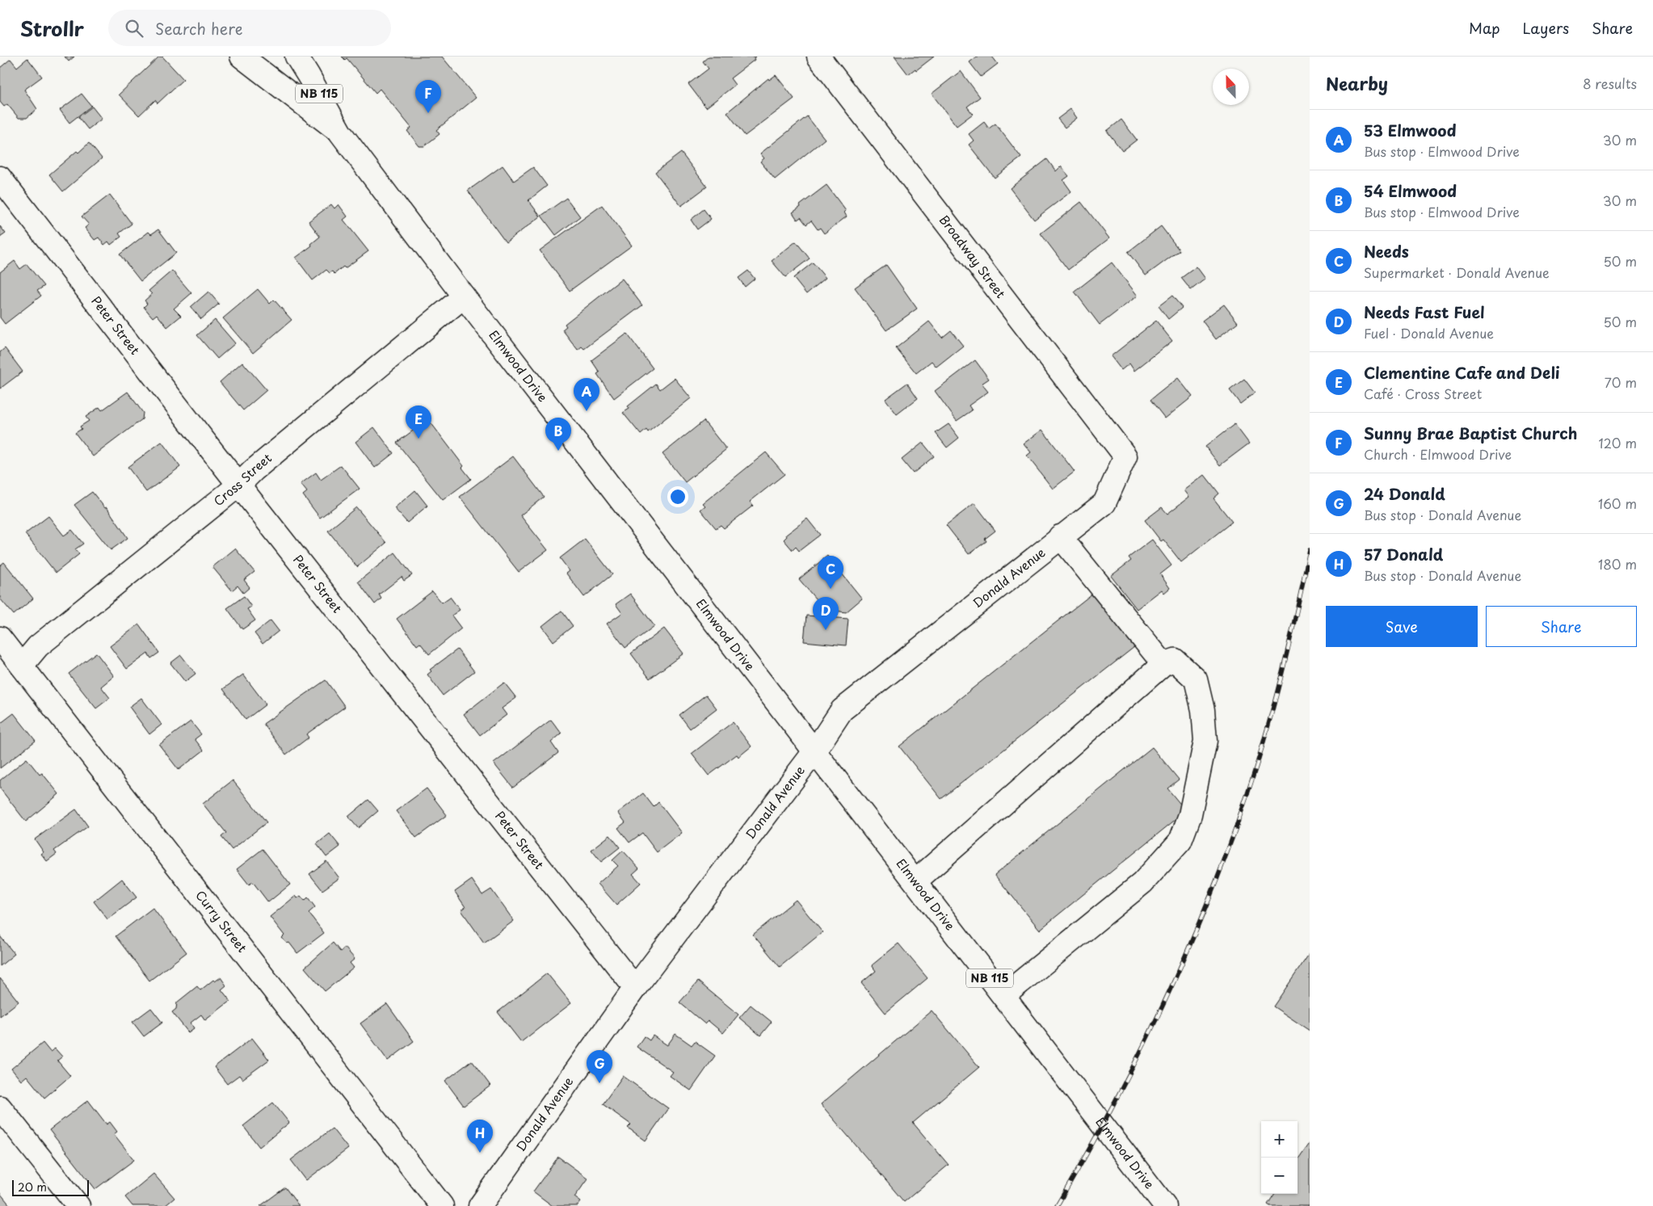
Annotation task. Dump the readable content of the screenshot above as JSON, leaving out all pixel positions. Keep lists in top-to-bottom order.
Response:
{
  "streets": {
    "street": [
      "NB 115",
      "Broadway Street",
      "Peter Street",
      "Elmwood Drive",
      "Cross Street",
      "Donald Avenue",
      "Curry Street"
    ]
  },
  "crossings": [
    ["Broadway Street", "Donald Avenue"],
    ["Peter Street", "Cross Street"],
    ["Peter Street", "Donald Avenue"],
    ["Elmwood Drive", "Cross Street"],
    ["Elmwood Drive", "Donald Avenue"],
    ["Cross Street", "Curry Street"]
  ],
  "scale_bar": "20 m",
  "north": "top",
  "page": {
    "header": "Strollr",
    "search": "Search here",
    "nav": ["Map", "Layers", "Share"],
    "heading": ["Nearby", "8 results"],
    "pins": [
      "F",
      "A",
      "E",
      "B",
      "C",
      "D",
      "G",
      "H"
    ],
    "list": [
      {
        "mark": "A",
        "name": "53 Elmwood",
        "note": "Bus stop · Elmwood Drive",
        "value": "30 m"
      },
      {
        "mark": "B",
        "name": "54 Elmwood",
        "note": "Bus stop · Elmwood Drive",
        "value": "30 m"
      },
      {
        "mark": "C",
        "name": "Needs",
        "note": "Supermarket · Donald Avenue",
        "value": "50 m"
      },
      {
        "mark": "D",
        "name": "Needs Fast Fuel",
        "note": "Fuel · Donald Avenue",
        "value": "50 m"
      },
      {
        "mark": "E",
        "name": "Clementine Cafe and Deli",
        "note": "Café · Cross Street",
        "value": "70 m"
      },
      {
        "mark": "F",
        "name": "Sunny Brae Baptist Church",
        "note": "Church · Elmwood Drive",
        "value": "120 m"
      },
      {
        "mark": "G",
        "name": "24 Donald",
        "note": "Bus stop · Donald Avenue",
        "value": "160 m"
      },
      {
        "mark": "H",
        "name": "57 Donald",
        "note": "Bus stop · Donald Avenue",
        "value": "180 m"
      }
    ],
    "buttons": ["Save", "Share"],
    "map_buttons": ["+", "−"],
    "scale": "20 m"
  }
}
